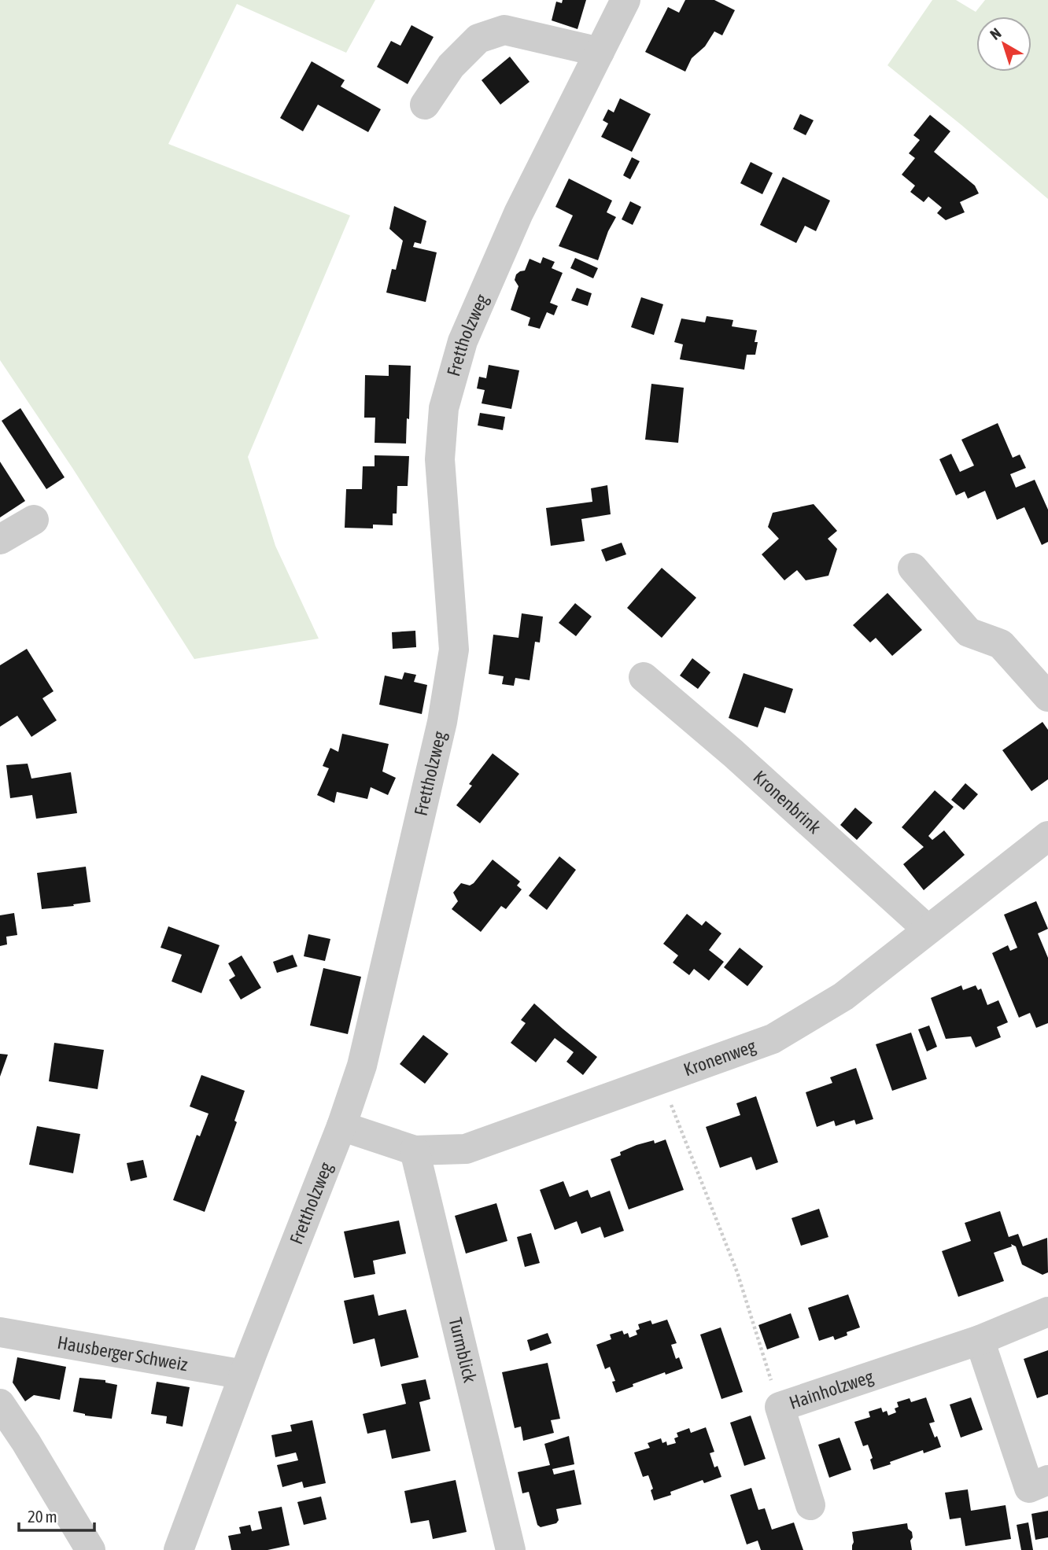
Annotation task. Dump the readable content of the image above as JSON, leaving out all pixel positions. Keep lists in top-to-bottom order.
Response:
{
  "streets": {
    "street": [
      "Frettholzweg",
      "Kronenbrink",
      "Kronenweg",
      "Turmblick",
      "Hausberger Schweiz",
      "Hainholzweg"
    ]
  },
  "crossings": [
    ["Frettholzweg", "Kronenweg"],
    ["Frettholzweg", "Hausberger Schweiz"],
    ["Kronenbrink", "Kronenweg"],
    ["Kronenweg", "Turmblick"]
  ],
  "scale_bar": "20 m",
  "north": "top left"
}
